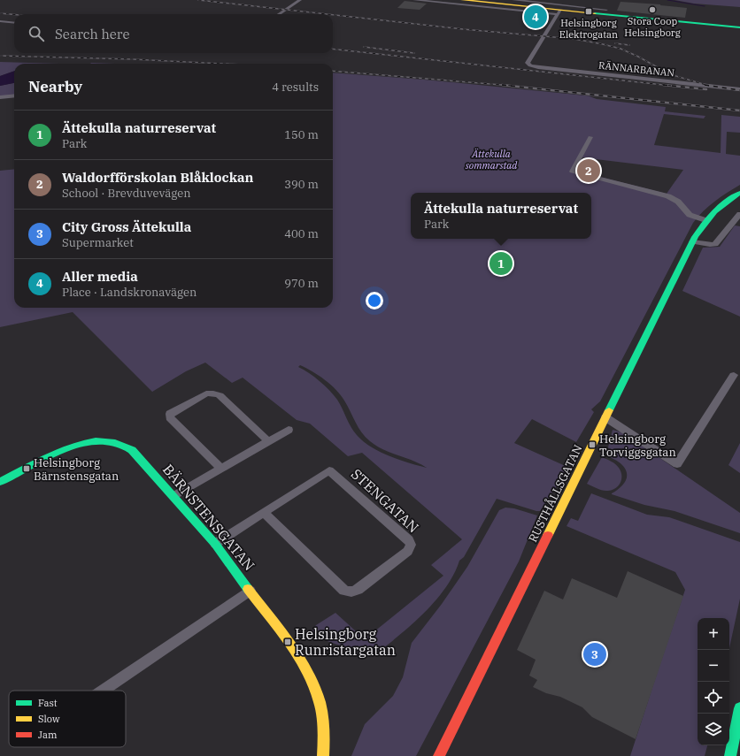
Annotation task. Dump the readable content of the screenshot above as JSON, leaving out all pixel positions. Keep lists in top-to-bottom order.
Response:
{
  "streets": {
    "main road": ["RUSTHÅLLSGATAN", "BÄRNSTENSGATAN"],
    "street": ["RÄNNARBANAN", "STENGATAN"]
  },
  "crossings": [
    ["STENGATAN", "BÄRNSTENSGATAN"]
  ],
  "parks": ["Ättekulla sommarstad"],
  "places": {
    "other": ["Stora Coop Helsingborg"],
    "transit": [
      "Helsingborg Elektrogatan",
      "Helsingborg Torviggsgatan",
      "Helsingborg Bärnstensgatan",
      "Helsingborg Runristargatan"
    ]
  },
  "legend": ["Fast", "Slow", "Jam"],
  "page": {
    "pins": [
      "4",
      "2",
      "1",
      "3"
    ],
    "search": "Search here",
    "heading": ["Nearby", "4 results"],
    "list": [
      {
        "mark": "1",
        "name": "Ättekulla naturreservat",
        "note": "Park",
        "value": "150 m"
      },
      {
        "mark": "2",
        "name": "Waldorfförskolan Blåklockan",
        "note": "School · Brevduvevägen",
        "value": "390 m"
      },
      {
        "mark": "3",
        "name": "City Gross Ättekulla",
        "note": "Supermarket",
        "value": "400 m"
      },
      {
        "mark": "4",
        "name": "Aller media",
        "note": "Place · Landskronavägen",
        "value": "970 m"
      }
    ],
    "popup": ["Ättekulla naturreservat", "Park"],
    "map_buttons": ["+", "−"]
  }
}
